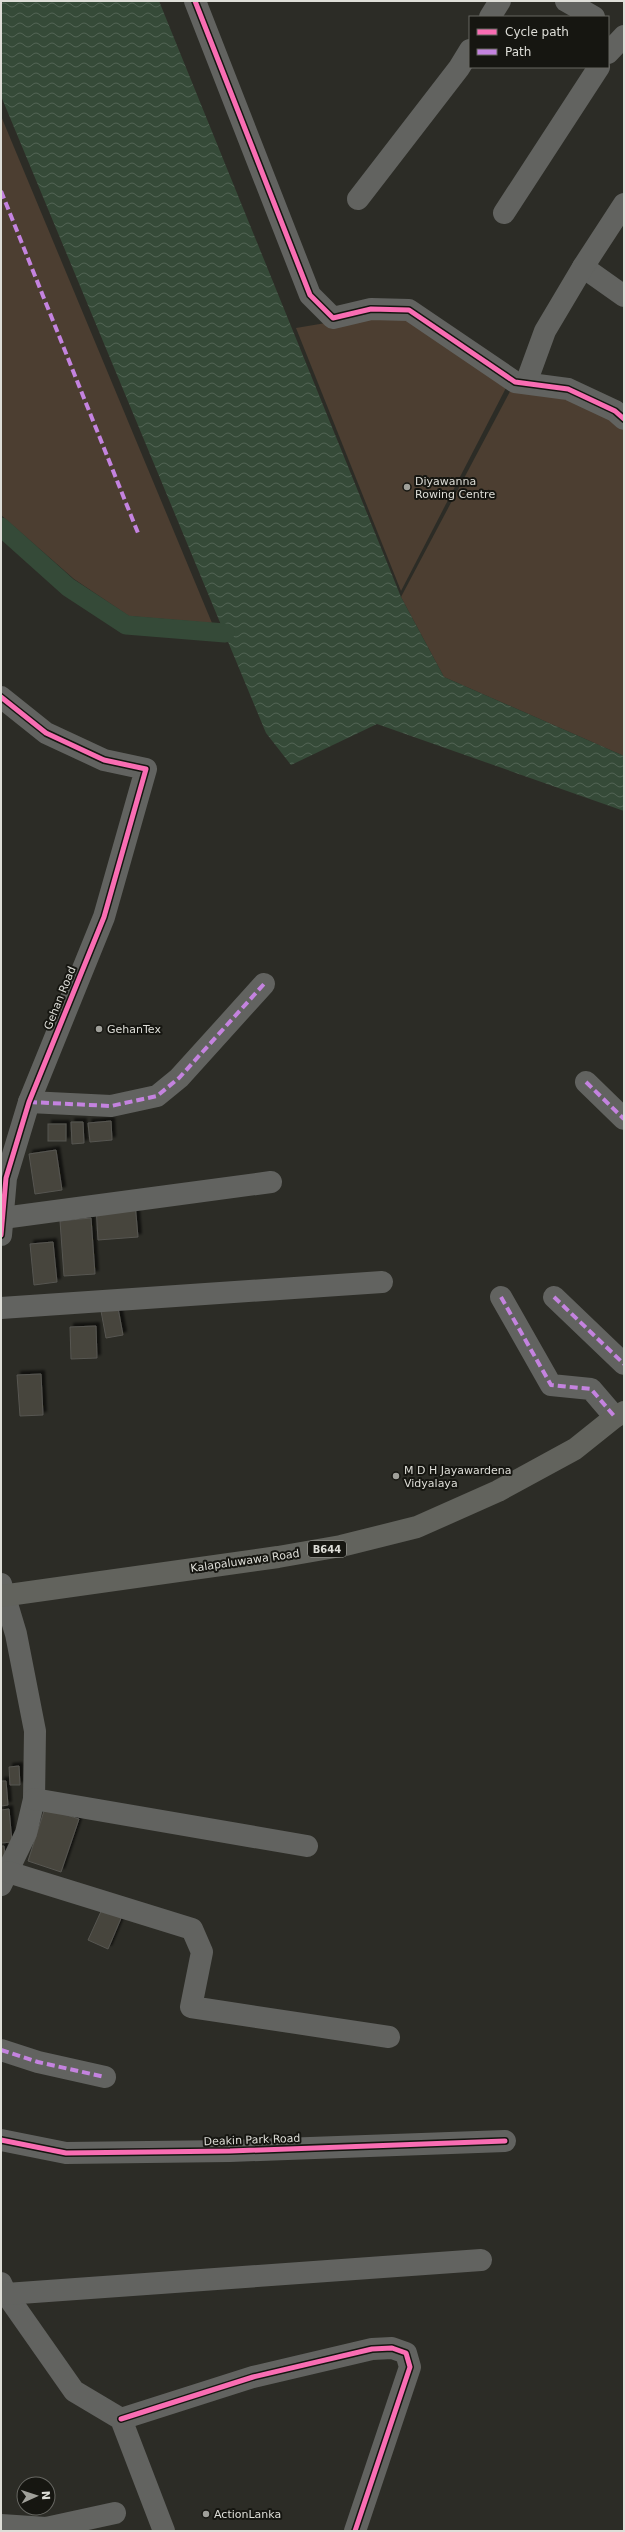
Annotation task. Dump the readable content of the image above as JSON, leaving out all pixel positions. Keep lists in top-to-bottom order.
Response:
{
  "streets": {
    "main road": ["B644", "Kalapaluwawa Road"],
    "street": ["Gehan Road", "Deakin Park Road"]
  },
  "places": [
    "Diyawanna Rowing Centre",
    "GehanTex",
    "M D H Jayawardena Vidyalaya",
    "ActionLanka"
  ],
  "legend": ["Cycle path", "Path"],
  "north": "right"
}
